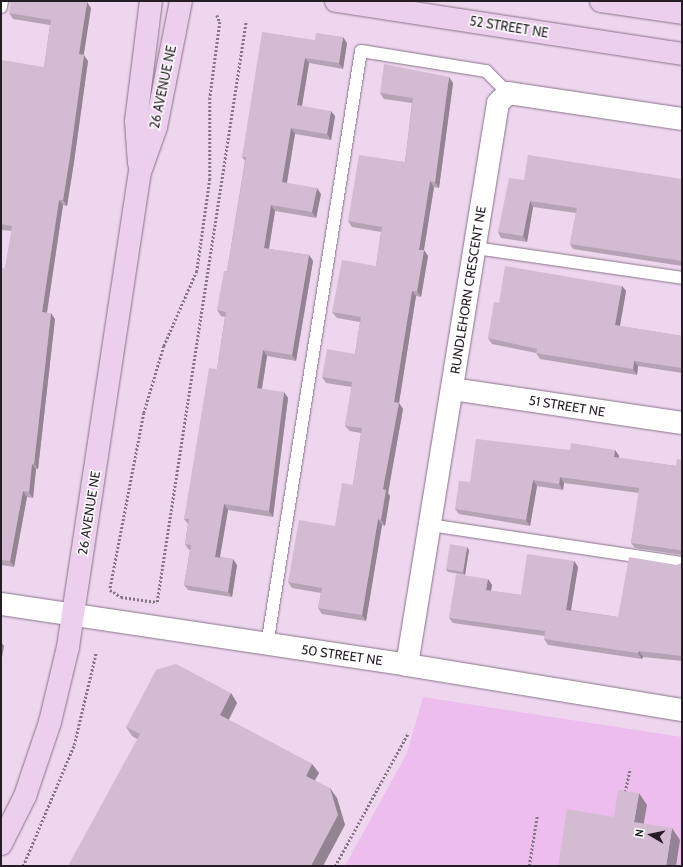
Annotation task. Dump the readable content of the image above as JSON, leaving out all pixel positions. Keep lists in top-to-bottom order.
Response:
{
  "streets": {
    "street": [
      "52 STREET NE",
      "26 AVENUE NE",
      "RUNDLEHORN CRESCENT NE",
      "51 STREET NE",
      "50 STREET NE"
    ]
  },
  "crossings": [
    ["26 AVENUE NE", "50 STREET NE"],
    ["RUNDLEHORN CRESCENT NE", "51 STREET NE"],
    ["RUNDLEHORN CRESCENT NE", "50 STREET NE"]
  ],
  "north": "left"
}
